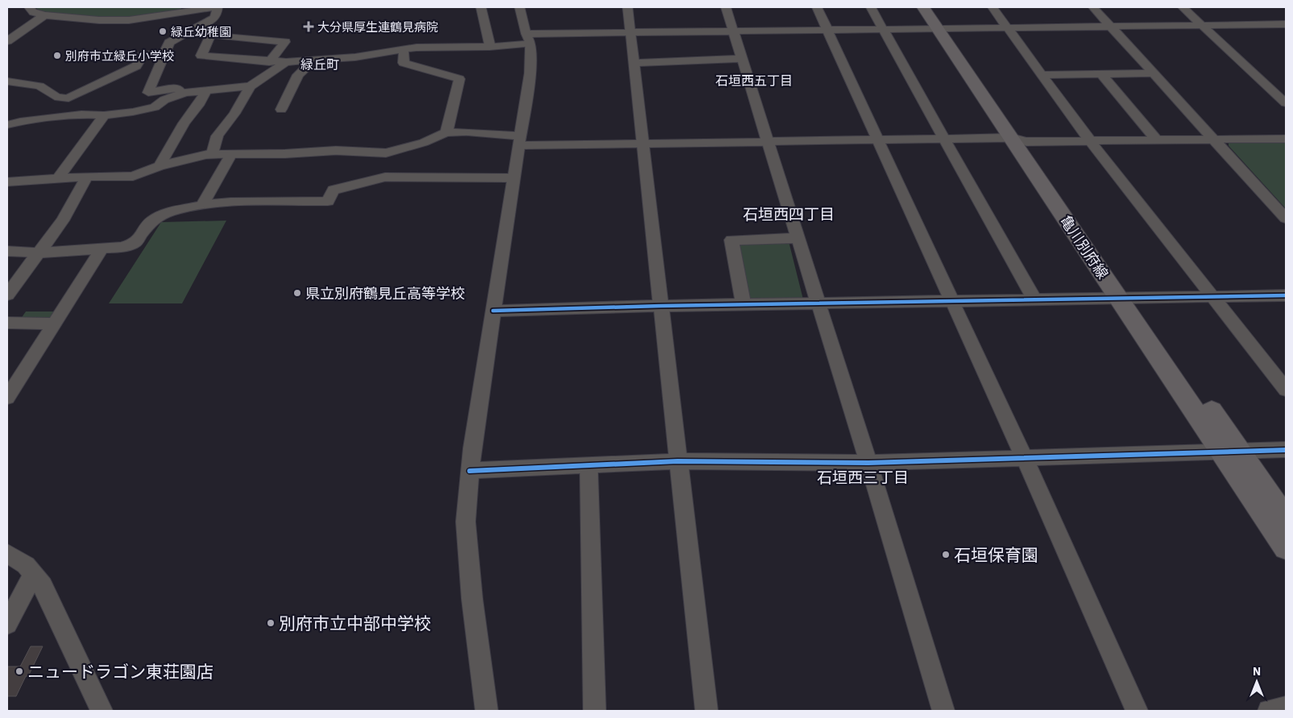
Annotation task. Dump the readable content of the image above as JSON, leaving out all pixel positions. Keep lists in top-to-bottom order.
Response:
{
  "streets": {
    "main road": ["亀川別府線"]
  },
  "districts": [
    "緑丘町",
    "石垣西五丁目",
    "石垣西四丁目",
    "石垣西三丁目"
  ],
  "places": {
    "health": ["大分県厚生連鶴見病院"],
    "other": [
      "緑丘幼稚園",
      "別府市立緑丘小学校",
      "県立別府鶴見丘高等学校",
      "石垣保育園",
      "別府市立中部中学校",
      "ニュードラゴン東荘園店"
    ]
  },
  "north": "top"
}
